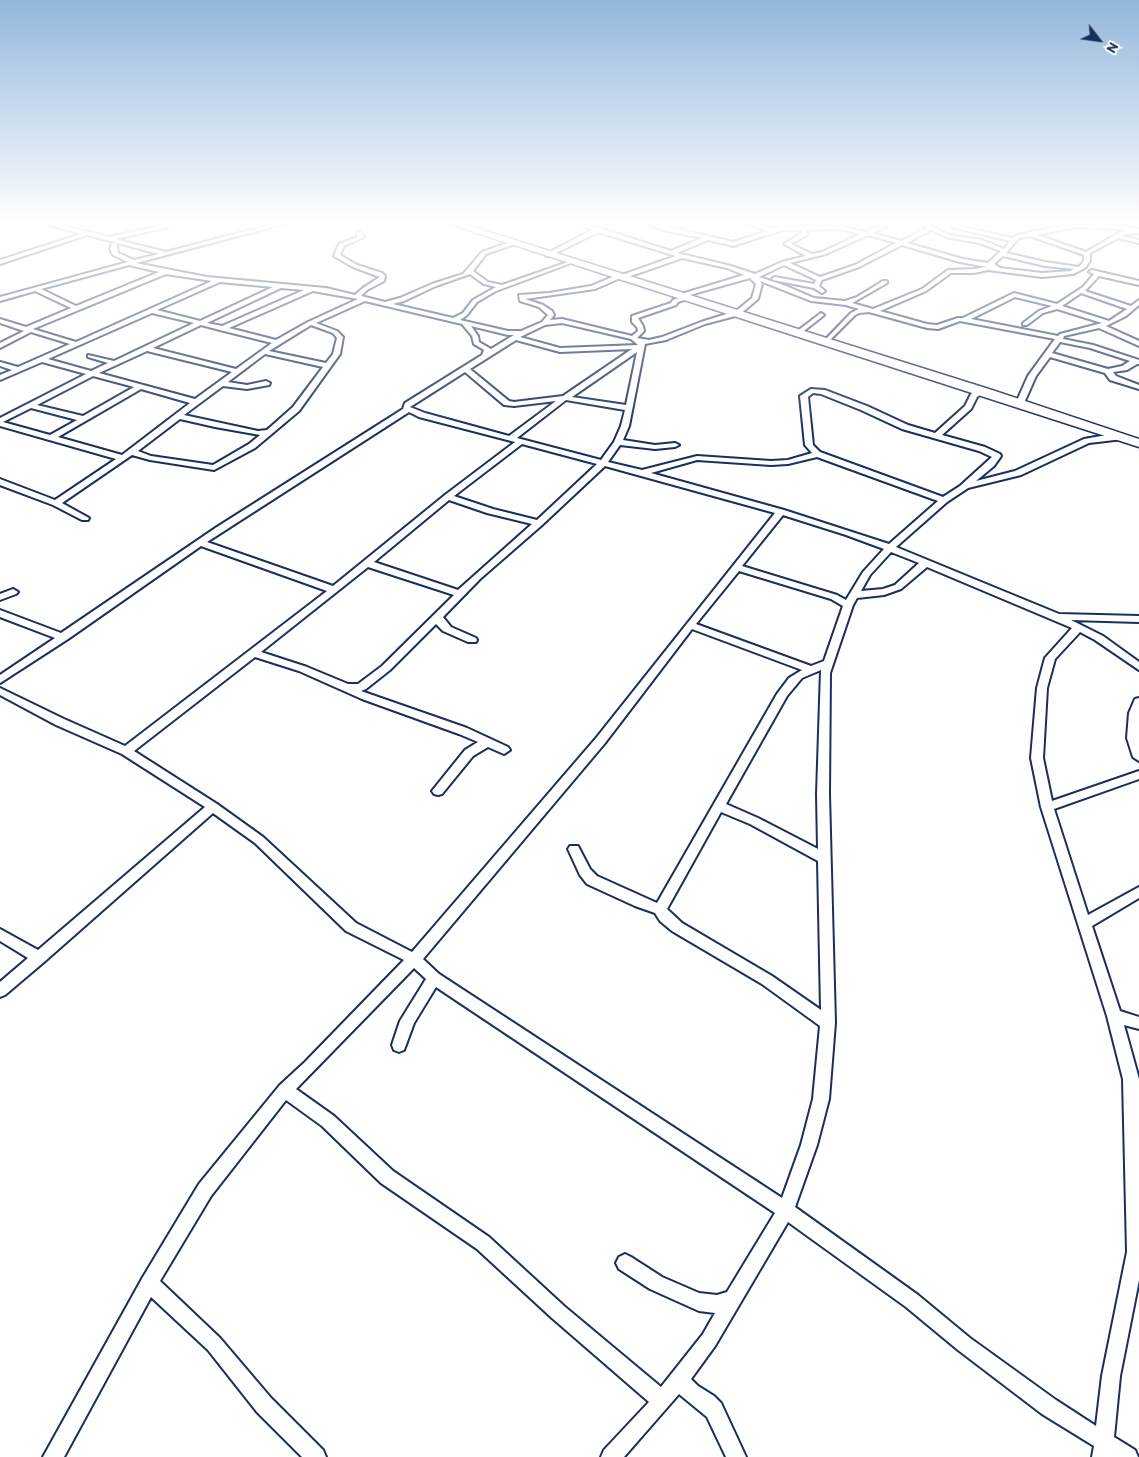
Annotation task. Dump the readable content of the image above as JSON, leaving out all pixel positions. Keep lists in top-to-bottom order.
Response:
{
  "north": "bottom right"
}
